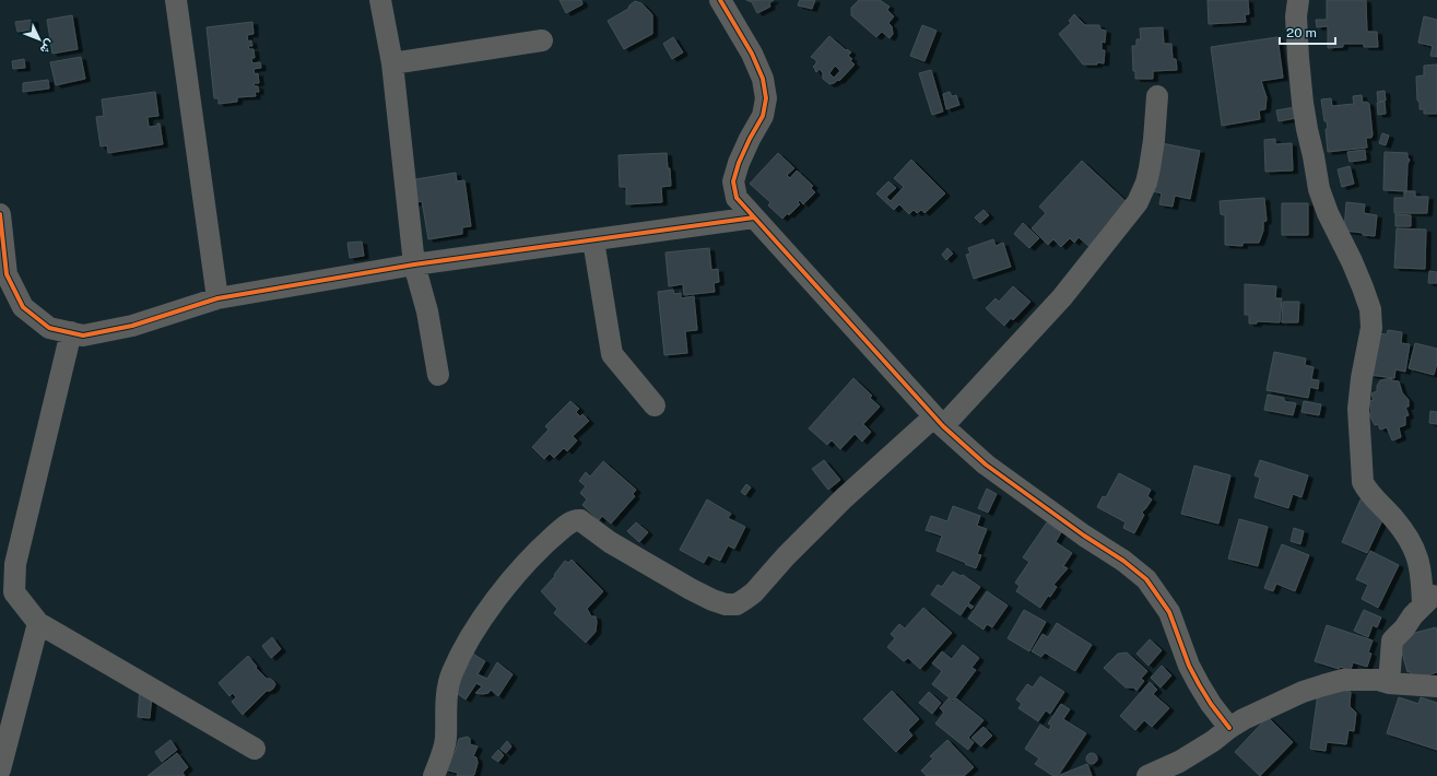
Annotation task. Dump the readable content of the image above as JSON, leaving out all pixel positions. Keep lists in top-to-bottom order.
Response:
{
  "scale_bar": "20 m",
  "north": "bottom right"
}
